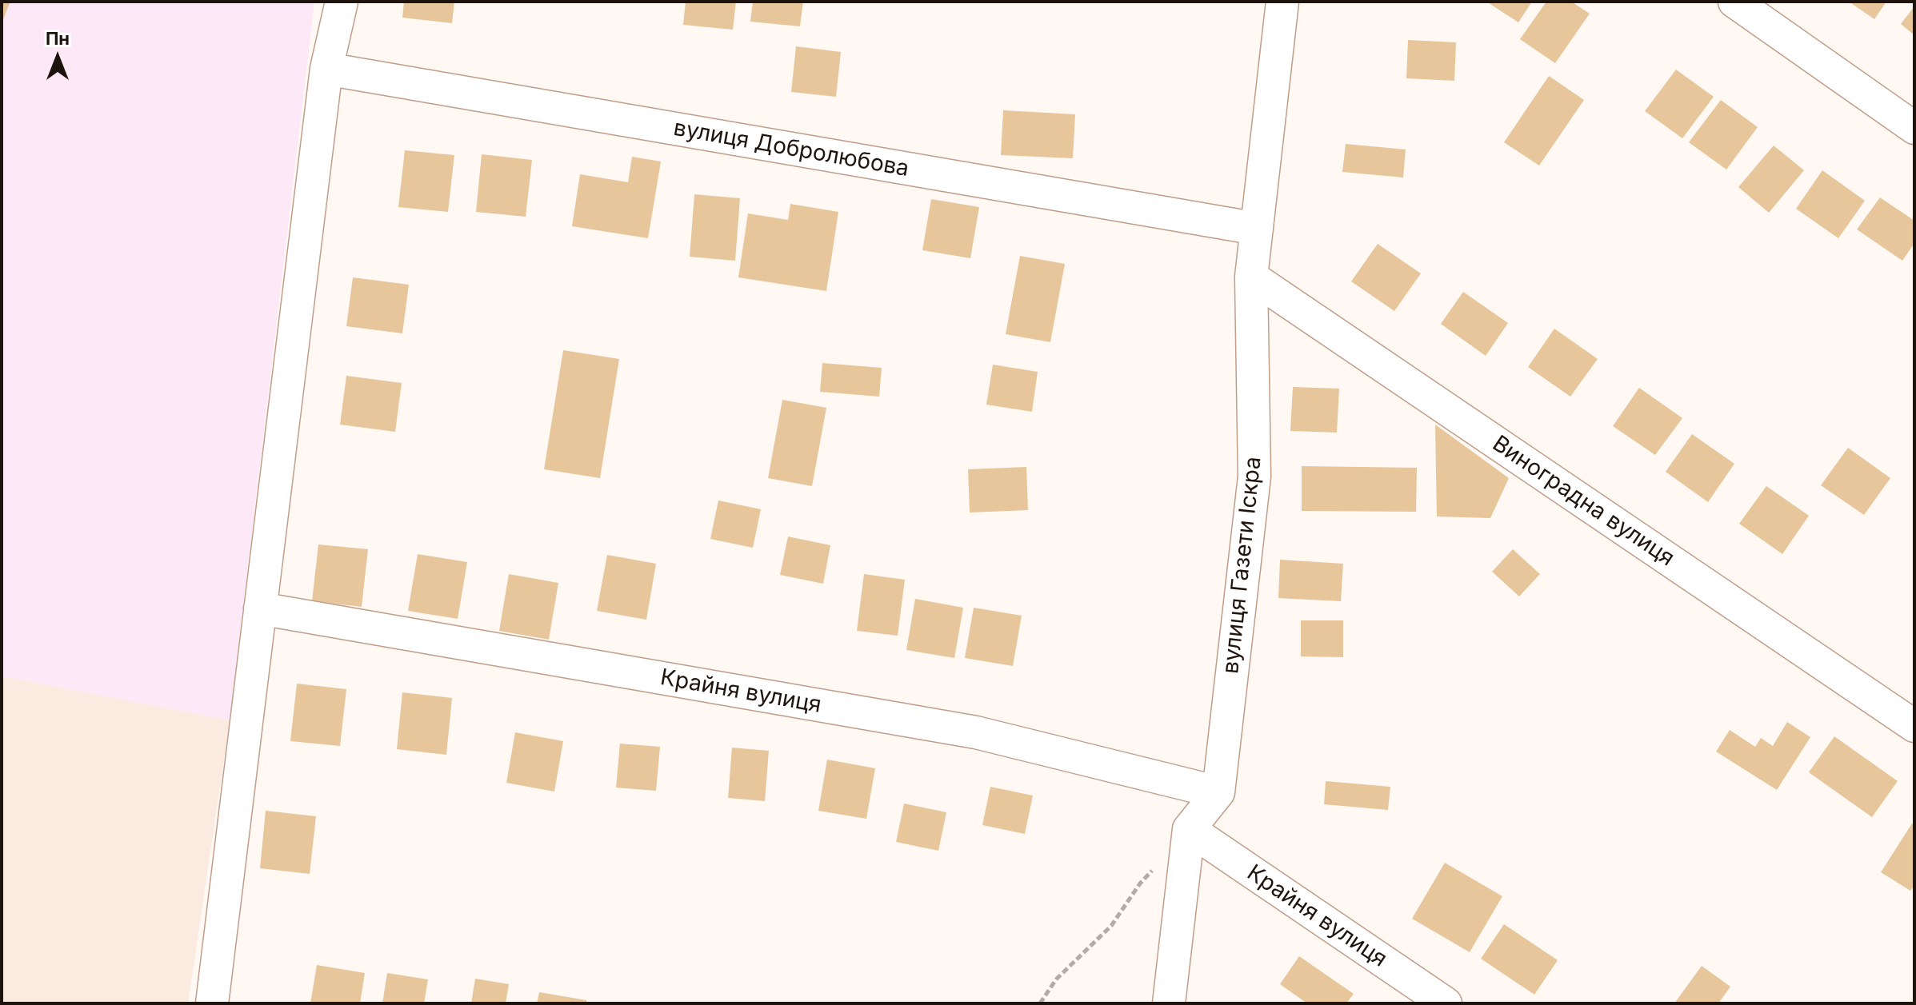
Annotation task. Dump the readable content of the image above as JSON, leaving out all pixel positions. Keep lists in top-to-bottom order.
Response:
{
  "streets": {
    "street": [
      "вулиця Добролюбова",
      "Виноградна вулиця",
      "вулиця Газети Іскра",
      "Крайня вулиця"
    ]
  },
  "crossings": [
    ["вулиця Добролюбова", "вулиця Газети Іскра"],
    ["Виноградна вулиця", "вулиця Газети Іскра"],
    ["вулиця Газети Іскра", "Крайня вулиця"]
  ],
  "north": "top"
}
